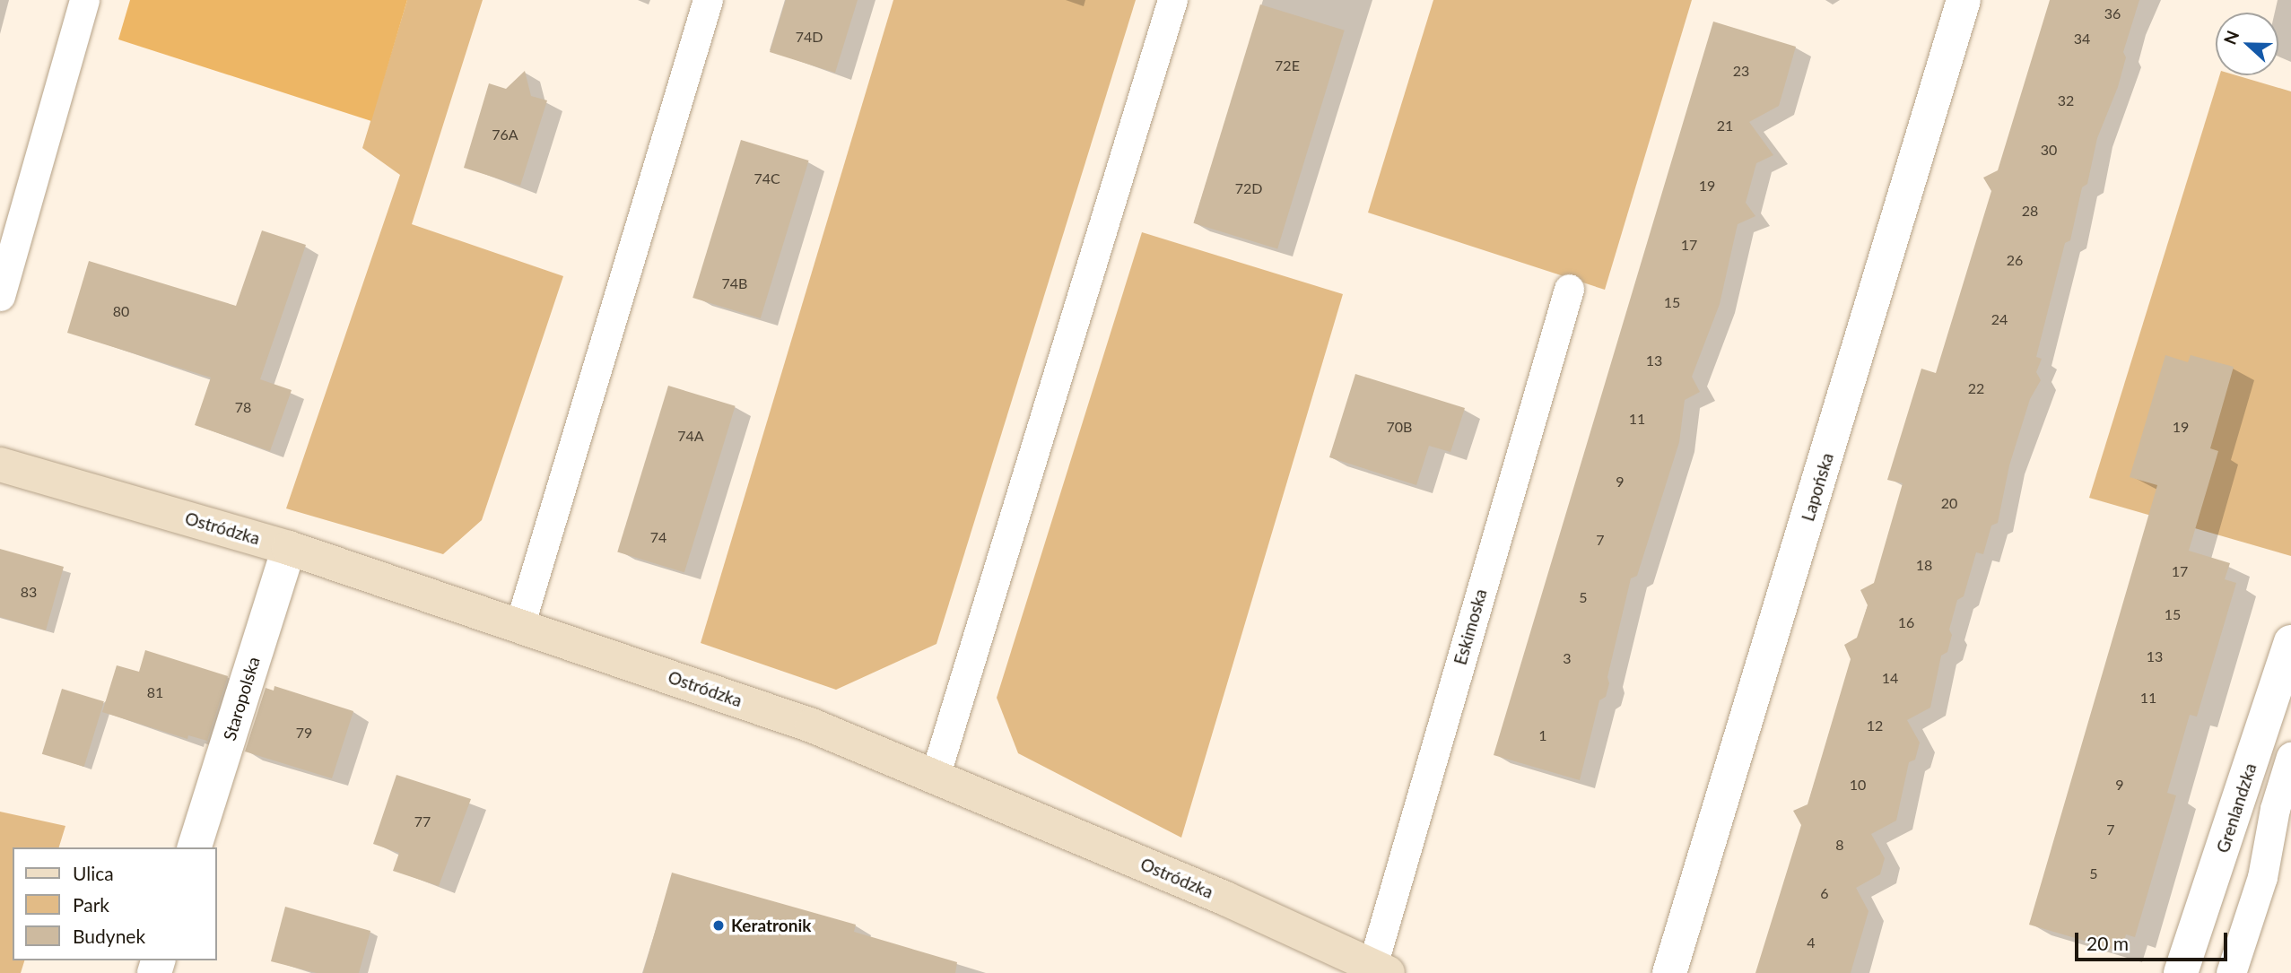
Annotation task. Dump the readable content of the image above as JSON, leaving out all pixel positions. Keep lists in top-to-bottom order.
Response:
{
  "streets": {
    "street": [
      "Lapońska",
      "Ostródzka",
      "Staropolska",
      "Grenlandzka"
    ],
    "lane": ["Eskimoska"]
  },
  "crossings": [
    ["Ostródzka", "Eskimoska"],
    ["Ostródzka", "Staropolska"]
  ],
  "places": ["Keratronik"],
  "house_numbers": [
    "36",
    "74D",
    "34",
    "72E",
    "23",
    "32",
    "21",
    "76A",
    "30",
    "74C",
    "19",
    "72D",
    "28",
    "17",
    "26",
    "74B",
    "15",
    "80",
    "24",
    "13",
    "22",
    "78",
    "11",
    "70B",
    "19",
    "74A",
    "9",
    "20",
    "74",
    "7",
    "18",
    "17",
    "83",
    "5",
    "15",
    "16",
    "13",
    "3",
    "14",
    "81",
    "11",
    "12",
    "79",
    "1",
    "10",
    "9",
    "77",
    "7",
    "8",
    "5",
    "6",
    "4"
  ],
  "legend": ["Ulica", "Park", "Budynek"],
  "scale_bar": "20 m",
  "north": "left"
}
